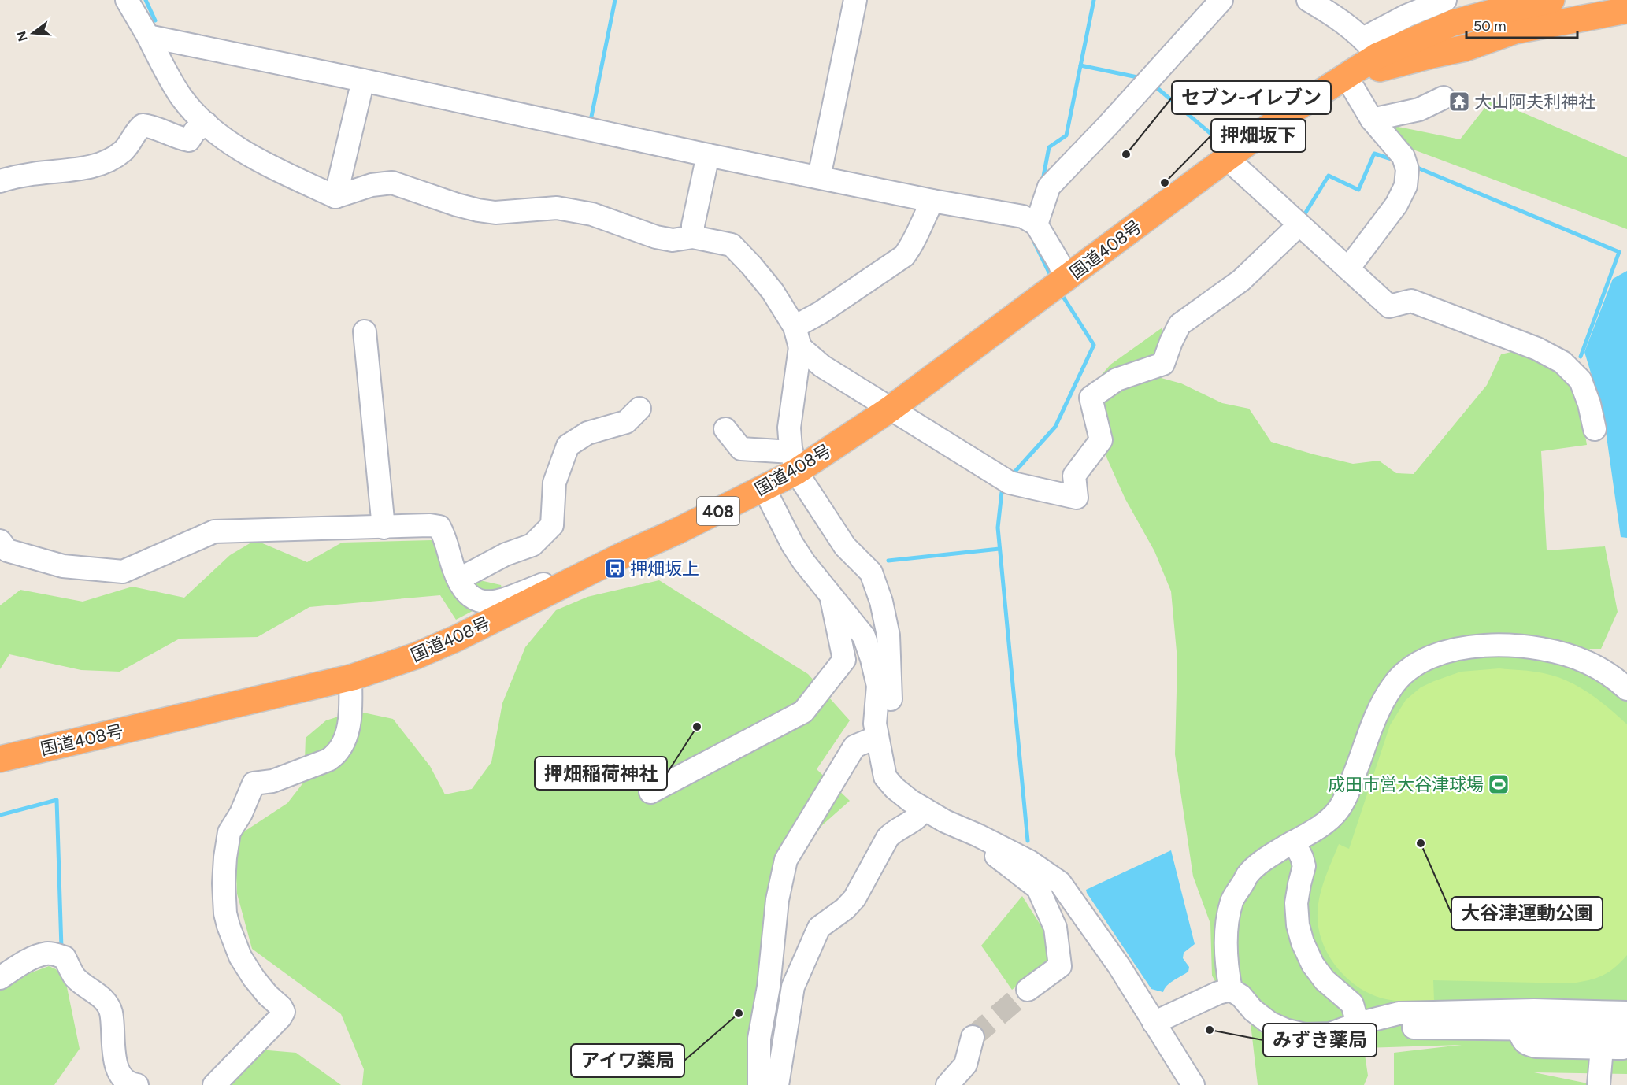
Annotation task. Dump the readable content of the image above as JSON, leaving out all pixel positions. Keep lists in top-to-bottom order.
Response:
{
  "streets": {
    "highway": ["国道408号", "408"]
  },
  "places": {
    "temple": ["大山阿夫利神社"],
    "other": [
      "セブン-イレブン",
      "押畑坂下",
      "押畑稲荷神社",
      "大谷津運動公園",
      "アイワ薬局",
      "みずき薬局"
    ],
    "bus stop": ["押畑坂上"],
    "sports": ["成田市営大谷津球場"]
  },
  "scale_bar": "50 m",
  "north": "left"
}
